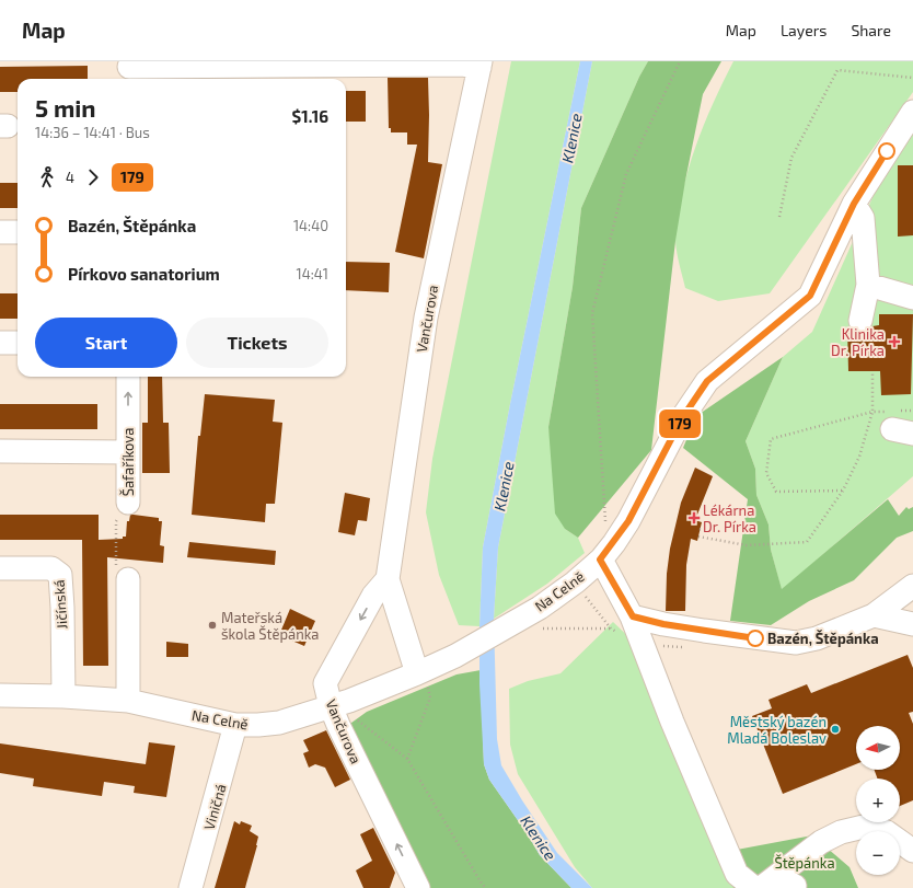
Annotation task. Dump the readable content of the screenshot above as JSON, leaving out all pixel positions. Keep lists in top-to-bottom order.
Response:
{
  "streets": {
    "street": [
      "Vančurova",
      "Šafaříkova",
      "Na Celně",
      "Jičínská",
      "Viničná"
    ]
  },
  "crossings": [
    ["Vančurova", "Na Celně"],
    ["Na Celně", "Jičínská"],
    ["Na Celně", "Viničná"]
  ],
  "one_way": ["Šafaříkova"],
  "water": ["Klenice"],
  "parks": ["Štěpánka"],
  "places": {
    "health": ["Klinika Dr. Pírka", "Lékárna Dr. Pírka"],
    "other": ["Mateřská škola Štěpánka", "Bazén, Štěpánka", "Městský bazén Mladá Boleslav"]
  },
  "lines": ["bus line 179"],
  "north": "left",
  "page": {
    "header": "Map",
    "nav": ["Map", "Layers", "Share"],
    "on_map": "179",
    "heading": ["5 min", "14:36 – 14:41 · Bus", "$1.16"],
    "legs": ["4", "179"],
    "list": [
      {
        "name": "Bazén, Štěpánka",
        "value": "14:40"
      },
      {
        "name": "Pírkovo sanatorium",
        "value": "14:41"
      }
    ],
    "buttons": ["Start", "Tickets"],
    "map_buttons": ["+", "−"]
  }
}
